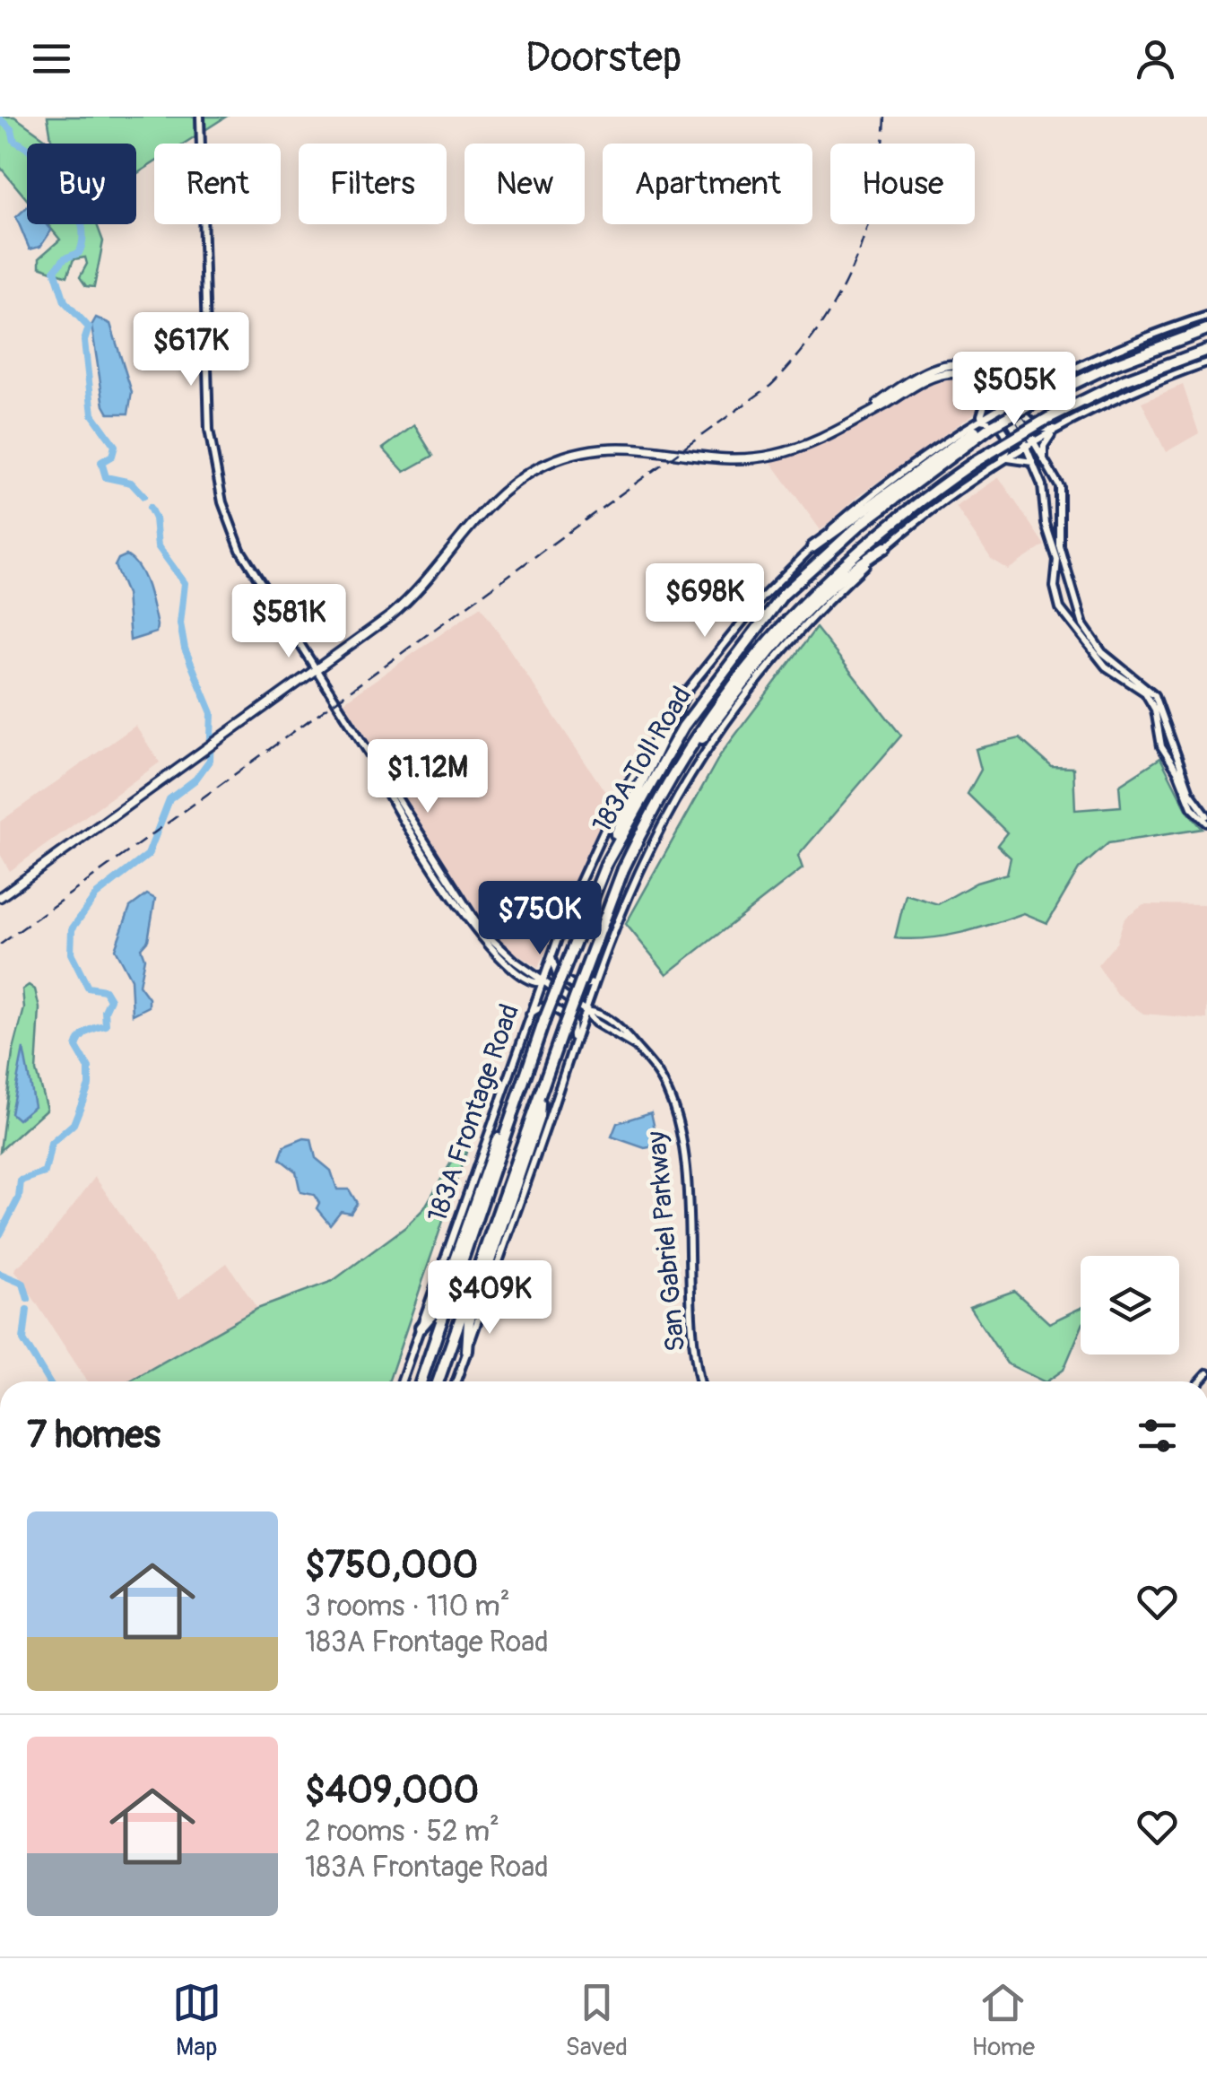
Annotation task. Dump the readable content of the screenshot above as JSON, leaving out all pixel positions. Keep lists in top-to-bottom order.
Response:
{
  "streets": {
    "highway": ["183A Toll Road"],
    "main road": ["183A Frontage Road", "San Gabriel Parkway"]
  },
  "crossings": [
    ["183A Frontage Road", "San Gabriel Parkway"]
  ],
  "page": {
    "header": "Doorstep",
    "chip": [
      "Buy",
      "Rent",
      "Filters",
      "New",
      "Apartment",
      "House"
    ],
    "price": [
      "$617K",
      "$505K",
      "$698K",
      "$581K",
      "$1.12M",
      "$750K",
      "$409K"
    ],
    "heading": "7 homes",
    "list": [
      {
        "name": "$750,000",
        "note": "3 rooms · 110 m² · 183A Frontage Road"
      },
      {
        "name": "$409,000",
        "note": "2 rooms · 52 m² · 183A Frontage Road"
      }
    ],
    "tabs": ["Map", "Saved", "Home"]
  }
}
